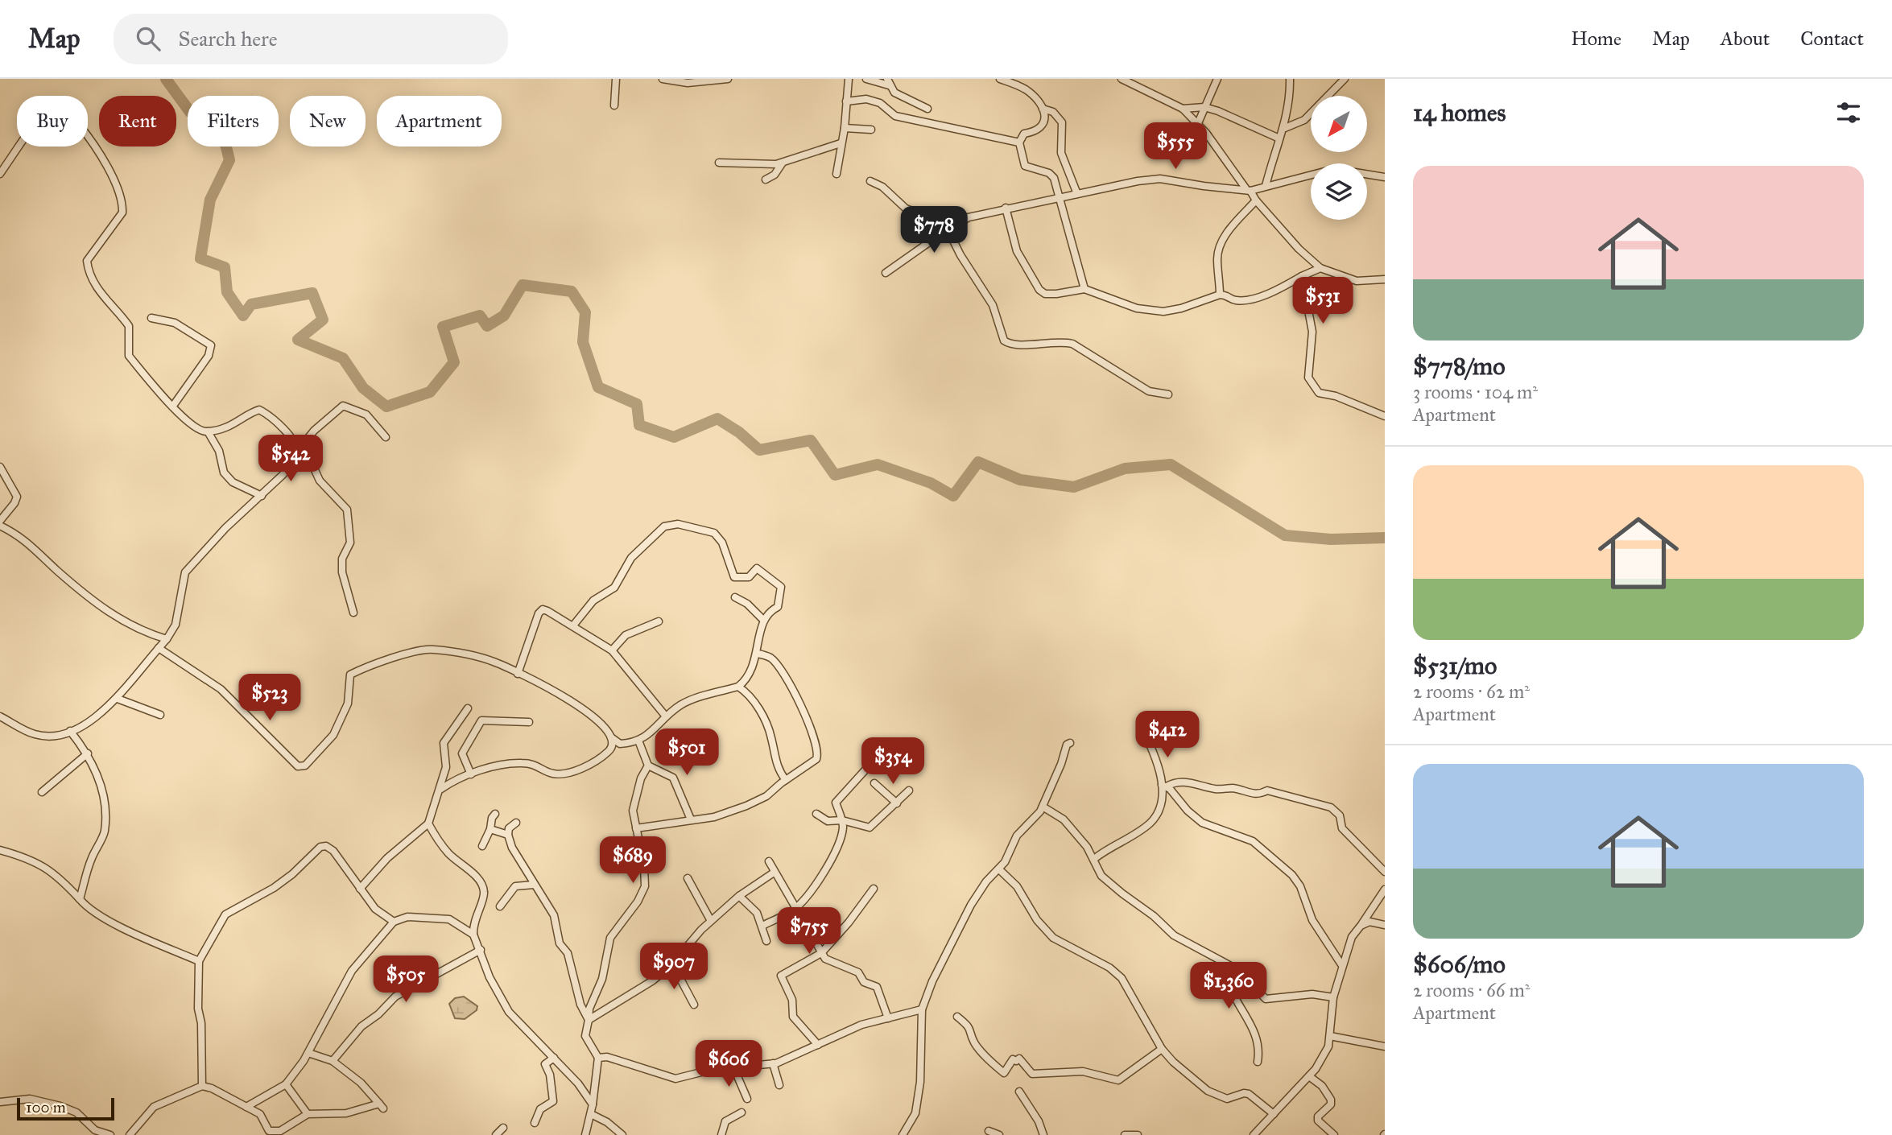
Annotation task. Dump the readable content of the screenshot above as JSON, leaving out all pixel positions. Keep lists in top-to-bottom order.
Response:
{
  "scale_bar": "100 m",
  "north": "bottom left",
  "page": {
    "header": "Map",
    "search": "Search here",
    "nav": [
      "Home",
      "Map",
      "About",
      "Contact"
    ],
    "heading": "14 homes",
    "chip": [
      "Buy",
      "Rent",
      "Filters",
      "New",
      "Apartment"
    ],
    "price": [
      "$555",
      "$778",
      "$531",
      "$542",
      "$523",
      "$412",
      "$501",
      "$354",
      "$689",
      "$755",
      "$907",
      "$505",
      "$1,360",
      "$606"
    ],
    "list": [
      {
        "name": "$778/mo",
        "note": "3 rooms · 104 m² · Apartment"
      },
      {
        "name": "$531/mo",
        "note": "2 rooms · 62 m² · Apartment"
      },
      {
        "name": "$606/mo",
        "note": "2 rooms · 66 m² · Apartment"
      }
    ],
    "scale": "100 m"
  }
}
